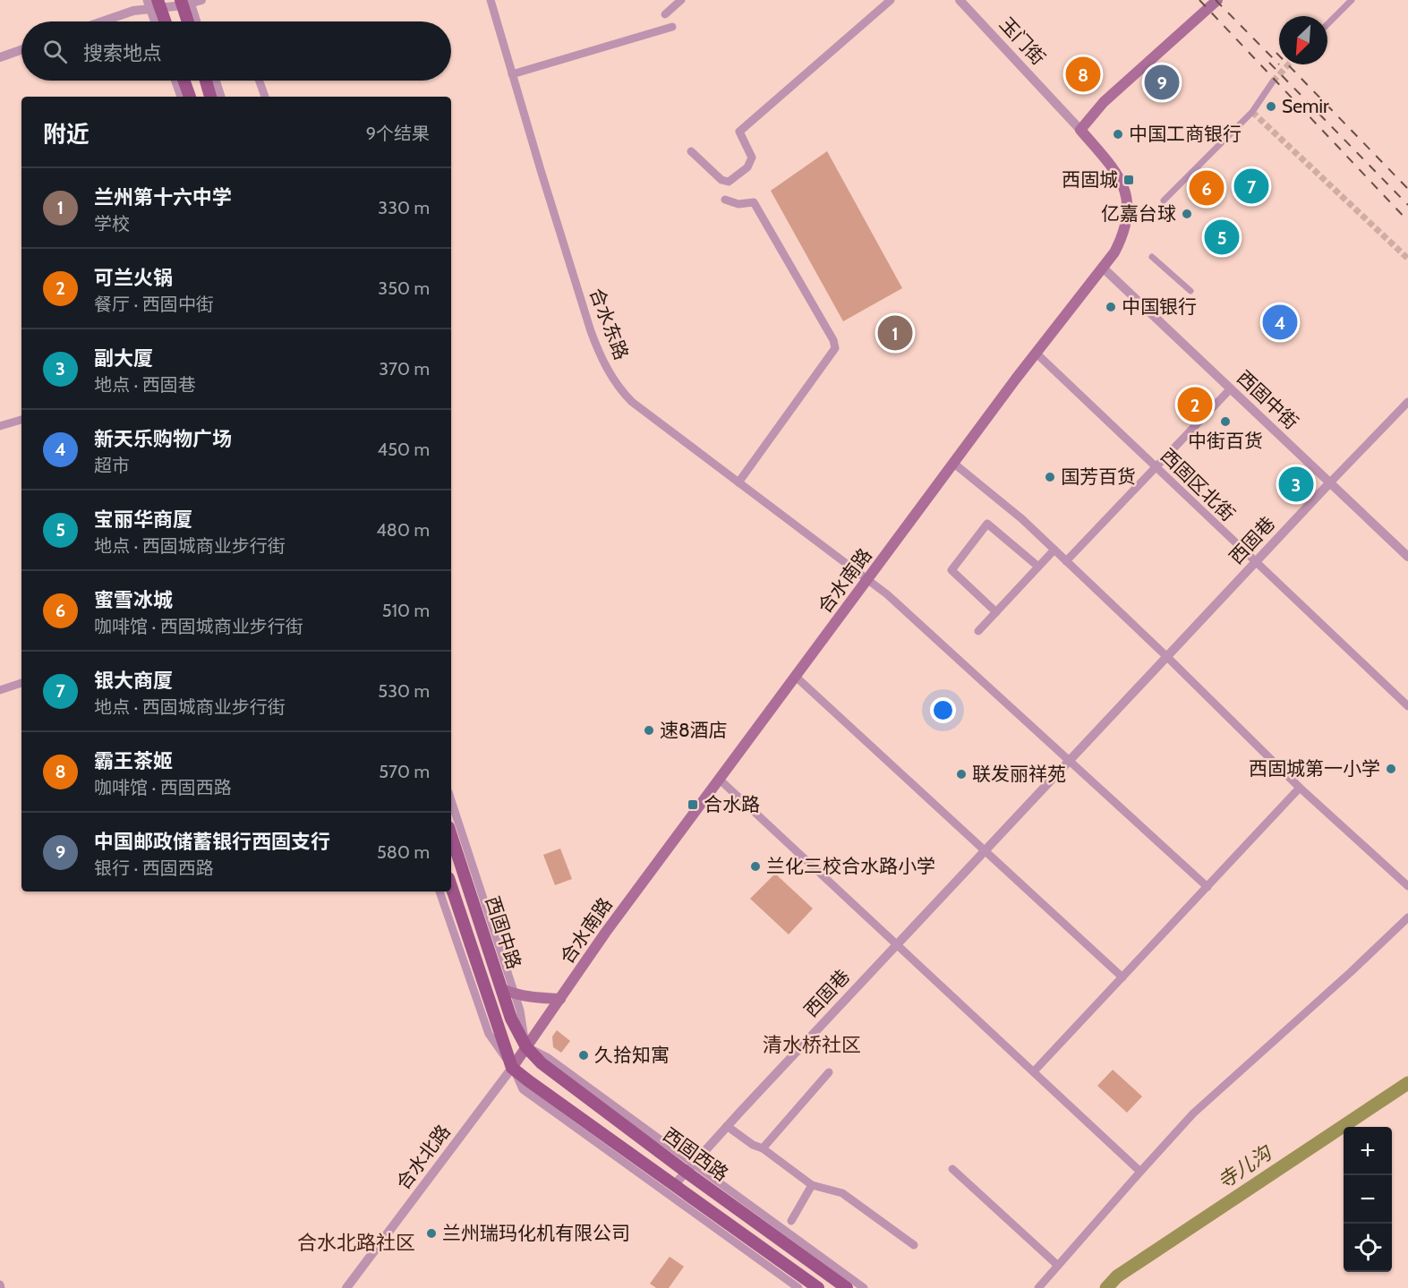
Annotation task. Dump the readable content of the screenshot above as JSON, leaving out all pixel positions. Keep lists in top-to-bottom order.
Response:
{
  "streets": {
    "main road": [
      "合水南路",
      "西固中路",
      "西固西路",
      "合水北路"
    ],
    "street": [
      "玉门街",
      "合水东路",
      "西固中街",
      "西固区北街",
      "西固巷"
    ]
  },
  "crossings": [
    ["玉门街", "合水南路"],
    ["合水东路", "西固巷"],
    ["合水东路", "合水南路"],
    ["西固中街", "西固巷"],
    ["西固中街", "合水南路"],
    ["西固区北街", "西固巷"],
    ["西固区北街", "合水南路"],
    ["西固巷", "西固西路"],
    ["合水南路", "西固中路"],
    ["合水南路", "西固西路"],
    ["合水南路", "合水北路"],
    ["西固中路", "西固西路"],
    ["西固中路", "合水北路"],
    ["西固西路", "合水北路"]
  ],
  "districts": ["清水桥社区", "合水北路社区"],
  "water": ["寺儿沟"],
  "places": {
    "other": [
      "Semir",
      "中国工商银行",
      "亿嘉台球",
      "中国银行",
      "中街百货",
      "国芳百货",
      "速8酒店",
      "西固城第一小学",
      "联发丽祥苑",
      "兰化三校合水路小学",
      "久拾知寓",
      "兰州瑞玛化机有限公司"
    ],
    "transit": ["西固城", "合水路"]
  },
  "north": "bottom left",
  "page": {
    "search": "搜索地点",
    "pins": [
      "8",
      "9",
      "7",
      "6",
      "5",
      "4",
      "1",
      "2",
      "3"
    ],
    "heading": ["附近", "9个结果"],
    "list": [
      {
        "mark": "1",
        "name": "兰州第十六中学",
        "note": "学校",
        "value": "330 m"
      },
      {
        "mark": "2",
        "name": "可兰火锅",
        "note": "餐厅 · 西固中街",
        "value": "350 m"
      },
      {
        "mark": "3",
        "name": "副大厦",
        "note": "地点 · 西固巷",
        "value": "370 m"
      },
      {
        "mark": "4",
        "name": "新天乐购物广场",
        "note": "超市",
        "value": "450 m"
      },
      {
        "mark": "5",
        "name": "宝丽华商厦",
        "note": "地点 · 西固城商业步行街",
        "value": "480 m"
      },
      {
        "mark": "6",
        "name": "蜜雪冰城",
        "note": "咖啡馆 · 西固城商业步行街",
        "value": "510 m"
      },
      {
        "mark": "7",
        "name": "银大商厦",
        "note": "地点 · 西固城商业步行街",
        "value": "530 m"
      },
      {
        "mark": "8",
        "name": "霸王茶姬",
        "note": "咖啡馆 · 西固西路",
        "value": "570 m"
      },
      {
        "mark": "9",
        "name": "中国邮政储蓄银行西固支行",
        "note": "银行 · 西固西路",
        "value": "580 m"
      }
    ],
    "map_buttons": ["+", "−"]
  }
}
